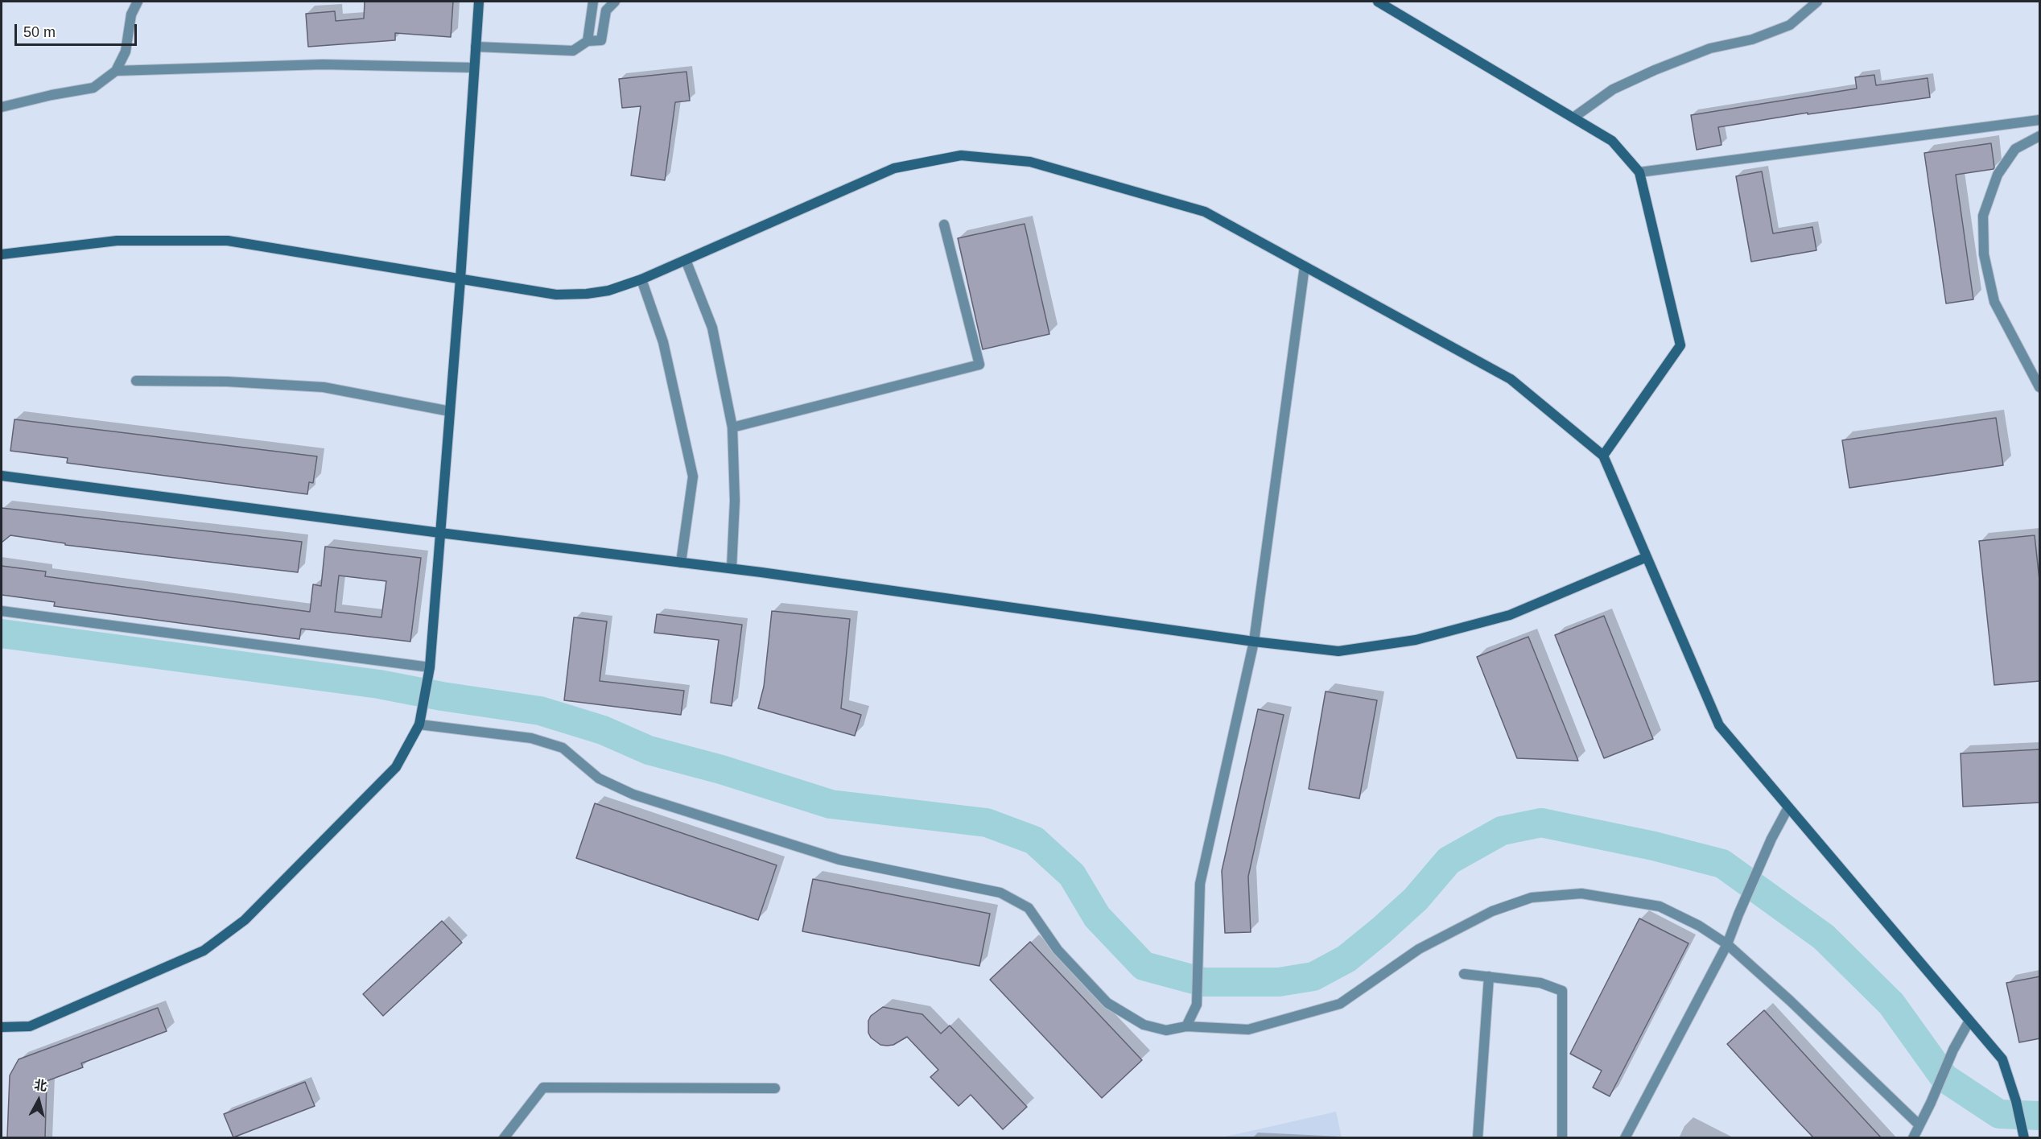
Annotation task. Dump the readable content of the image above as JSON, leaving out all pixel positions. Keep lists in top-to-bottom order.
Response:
{
  "scale_bar": "50 m",
  "north": "top"
}
